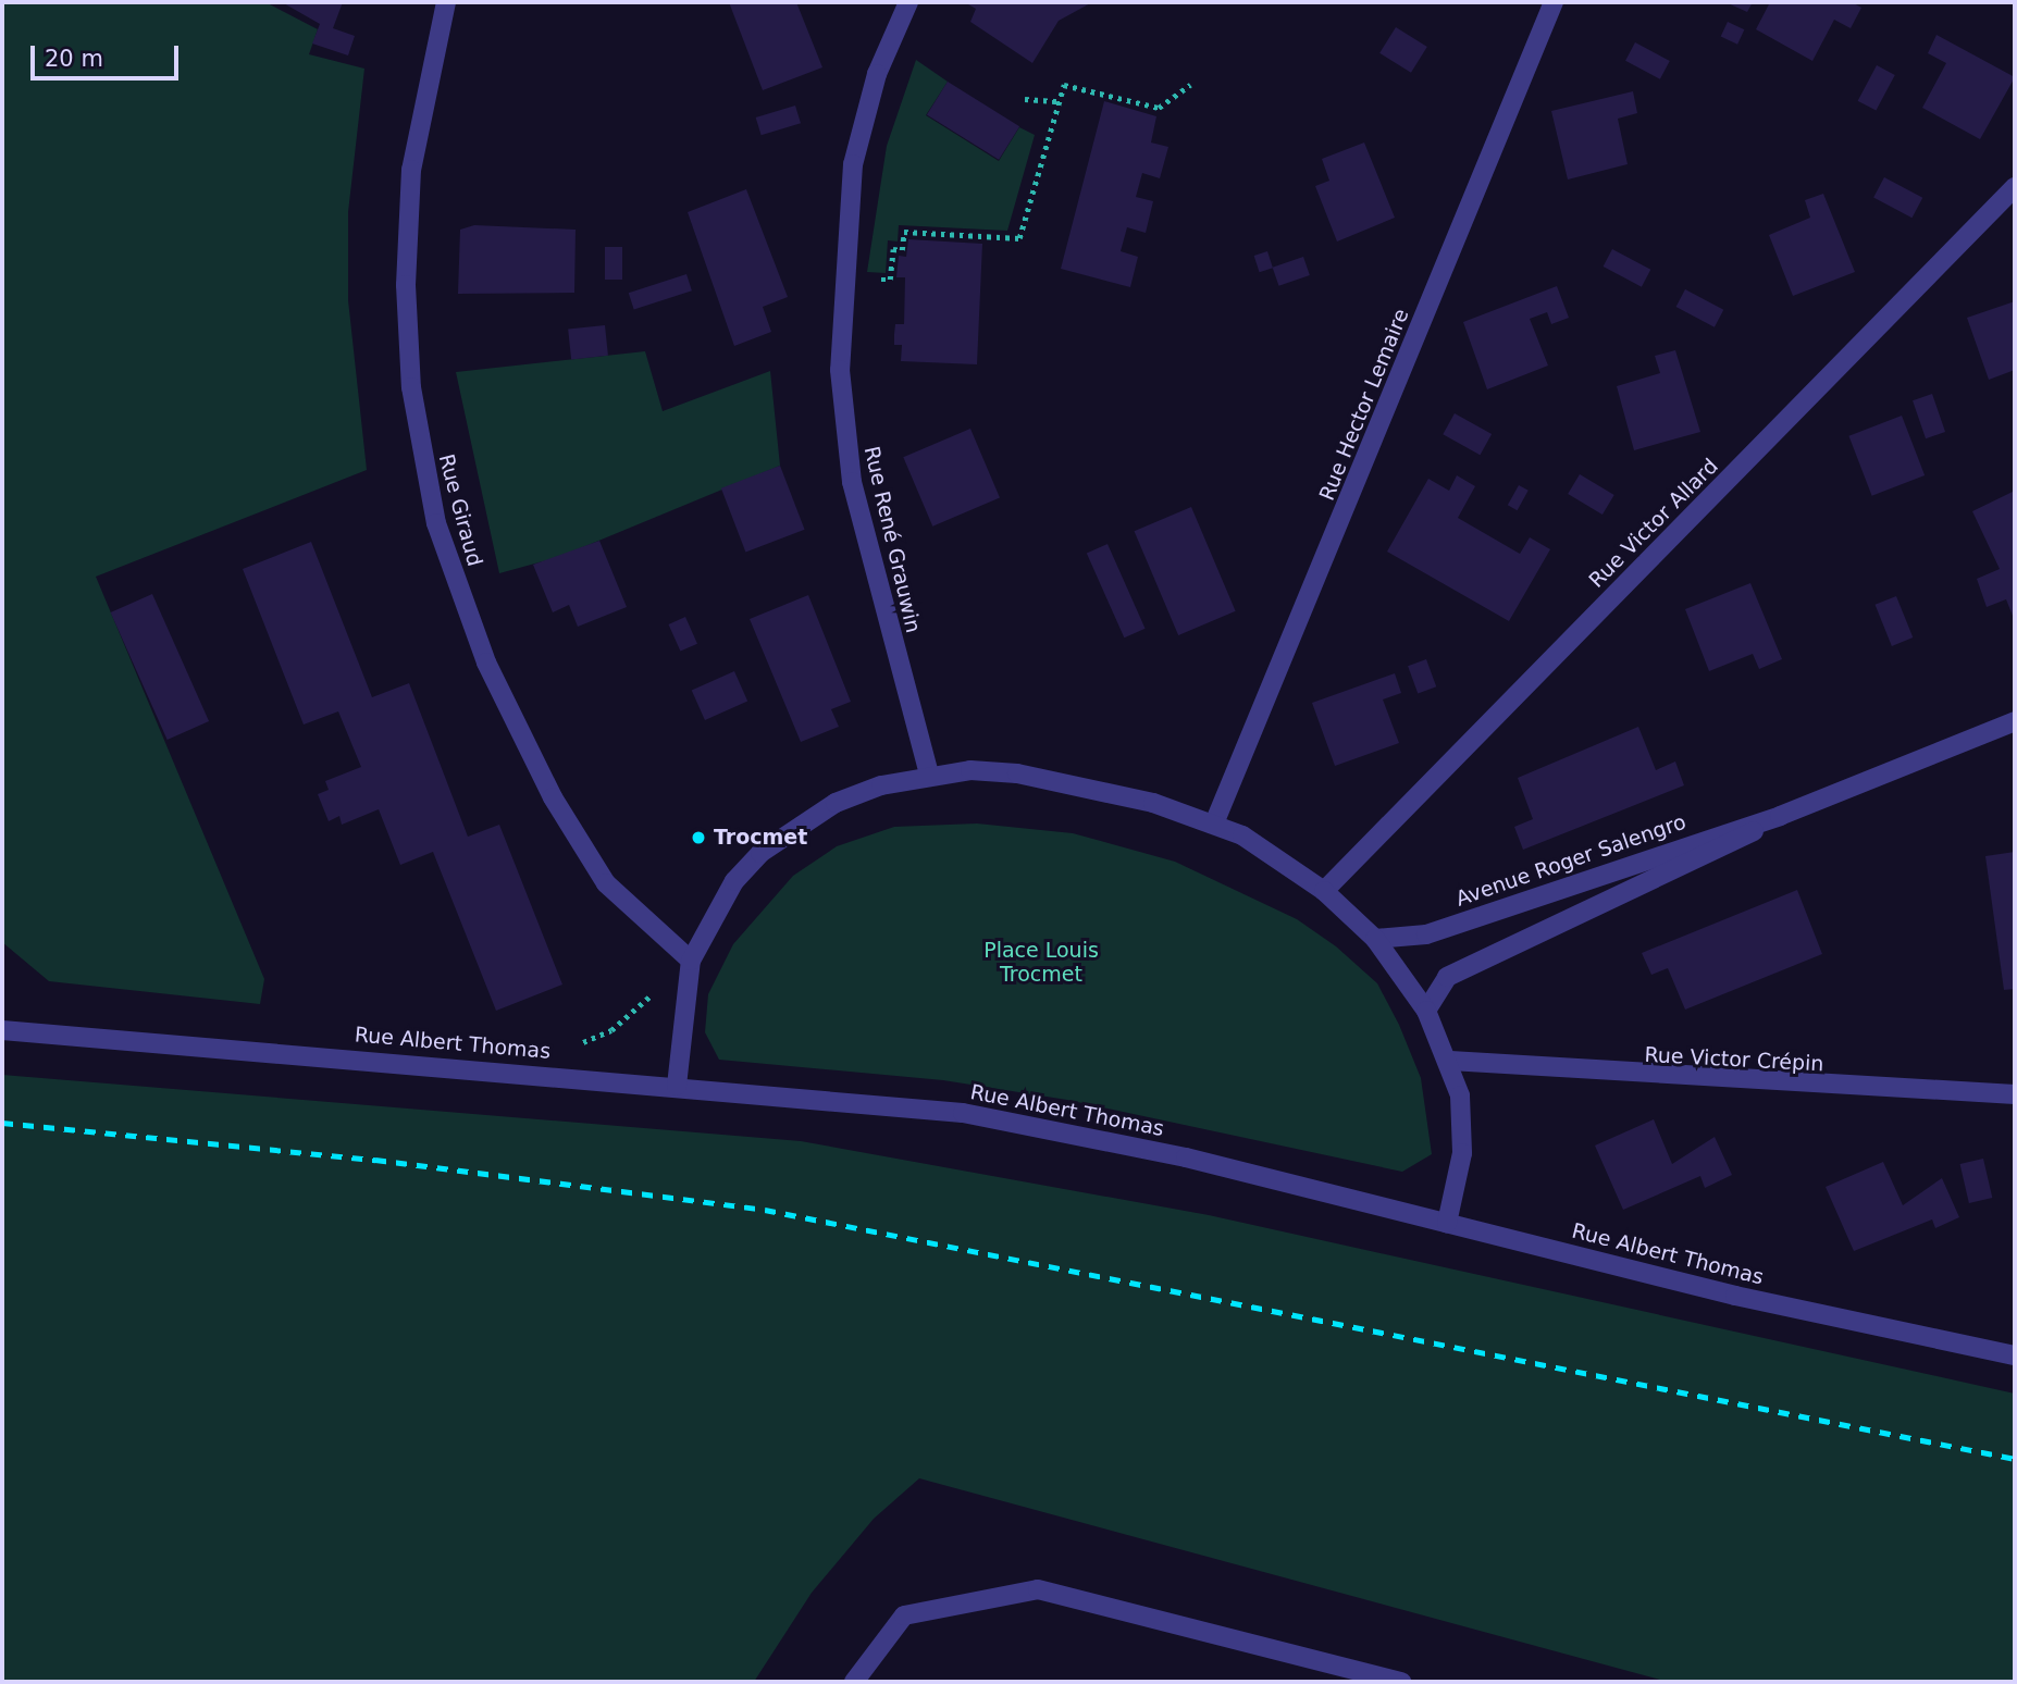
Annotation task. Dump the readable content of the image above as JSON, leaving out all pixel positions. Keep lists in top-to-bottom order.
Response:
{
  "streets": {
    "street": [
      "Rue Hector Lemaire",
      "Rue Giraud",
      "Rue Victor Allard",
      "Rue René Grauwin",
      "Avenue Roger Salengro",
      "Rue Albert Thomas",
      "Rue Victor Crépin"
    ]
  },
  "parks": ["Place Louis Trocmet"],
  "places": ["Trocmet"],
  "scale_bar": "20 m"
}
